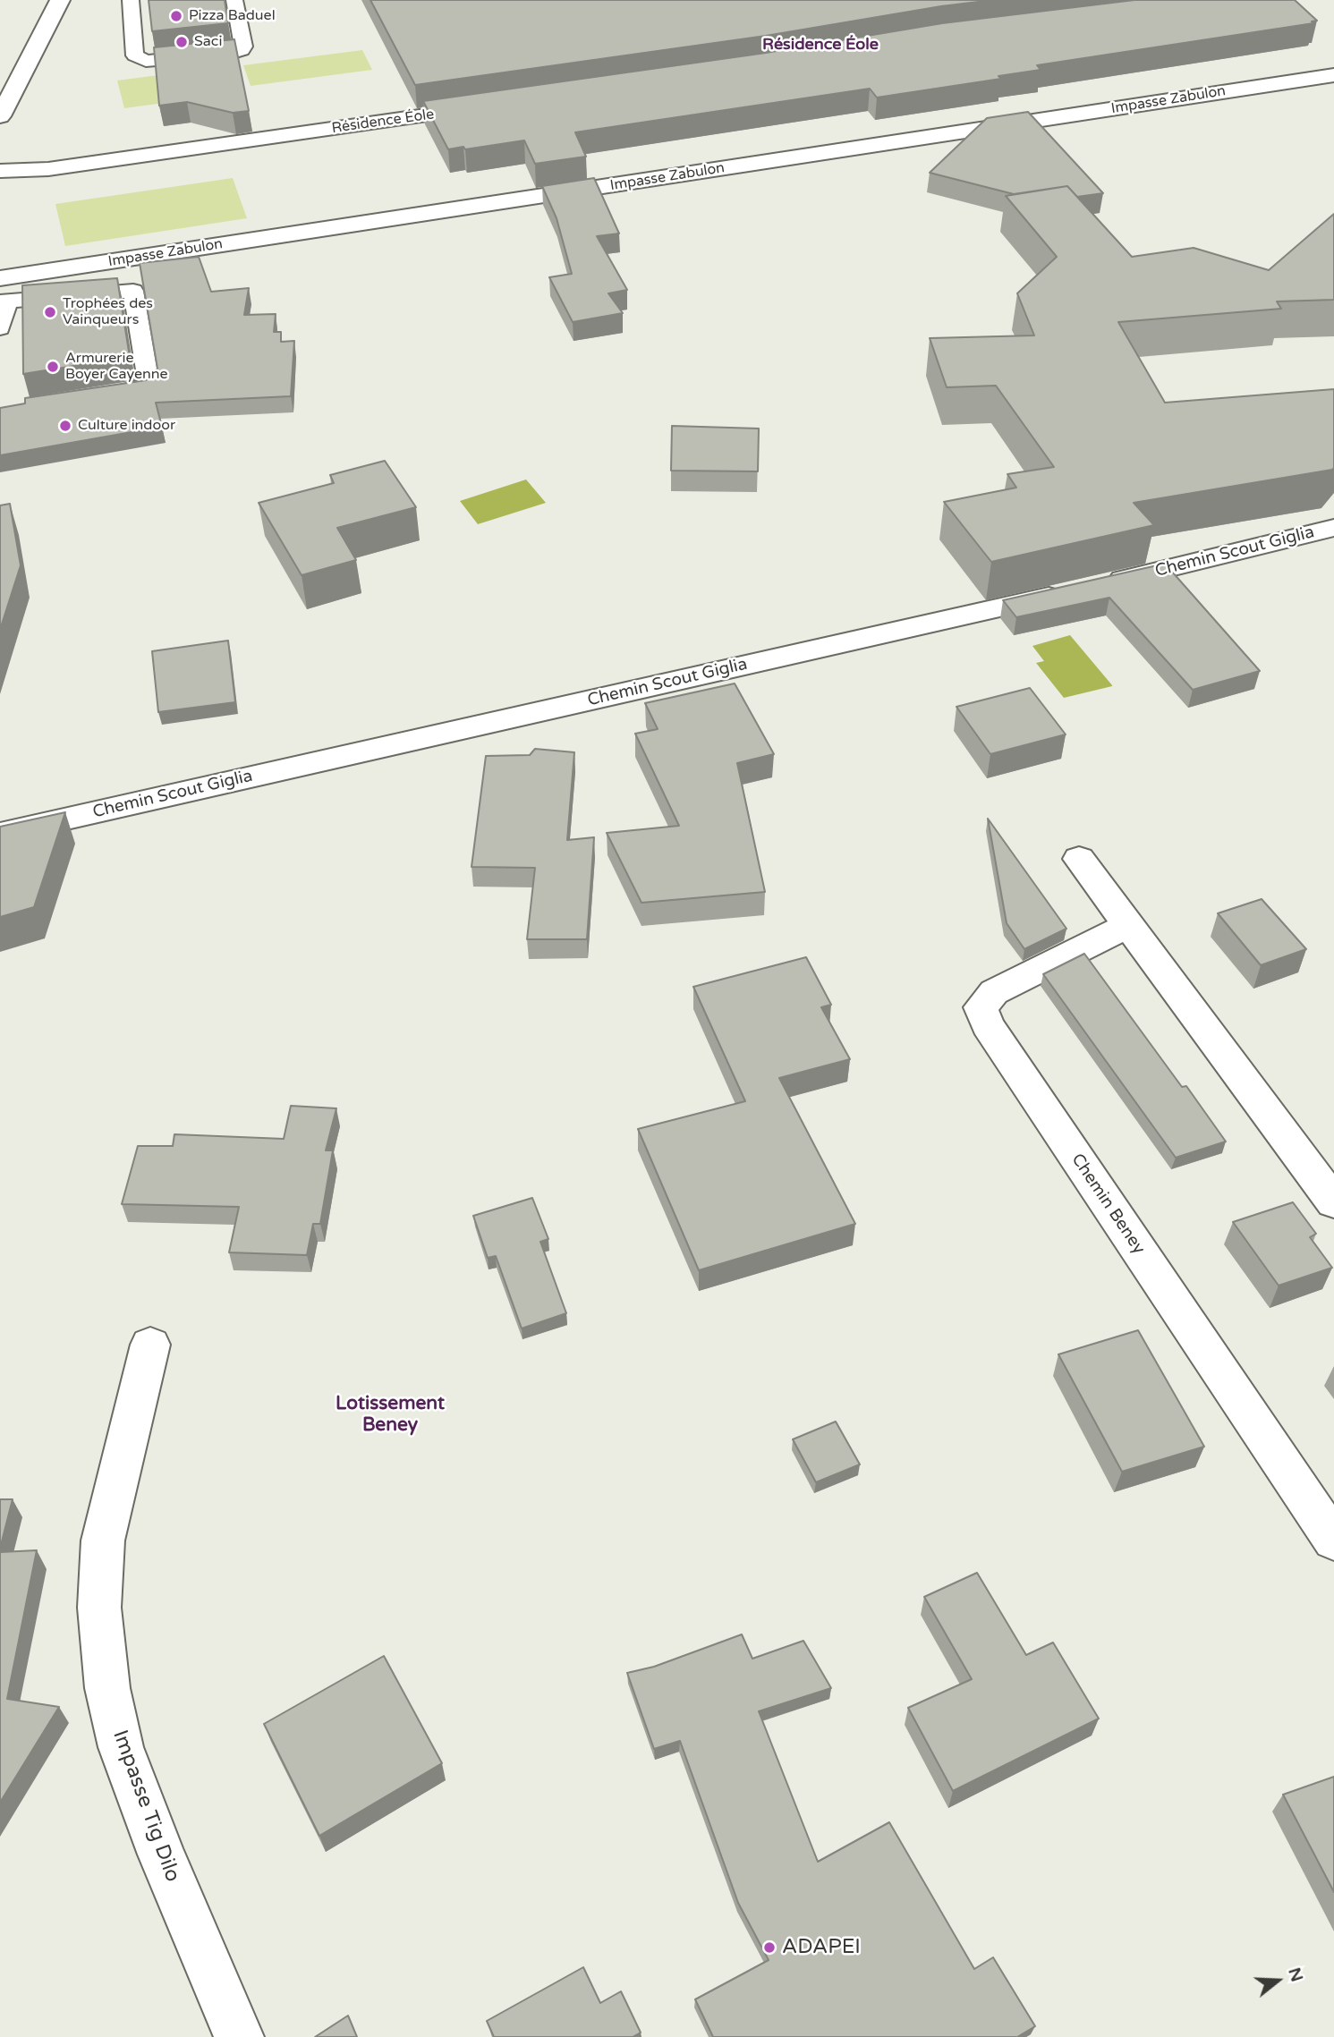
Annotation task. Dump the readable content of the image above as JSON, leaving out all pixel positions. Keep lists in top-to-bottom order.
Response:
{
  "streets": {
    "street": [
      "Impasse Zabulon",
      "Résidence Éole",
      "Chemin Scout Giglia",
      "Chemin Beney",
      "Impasse Tig Dilo"
    ]
  },
  "districts": ["Résidence Éole", "Lotissement Beney"],
  "places": [
    "Pizza Baduel",
    "Saci",
    "Trophées des Vainqueurs",
    "Armurerie Boyer Cayenne",
    "Culture indoor",
    "ADAPEI"
  ],
  "north": "right"
}
